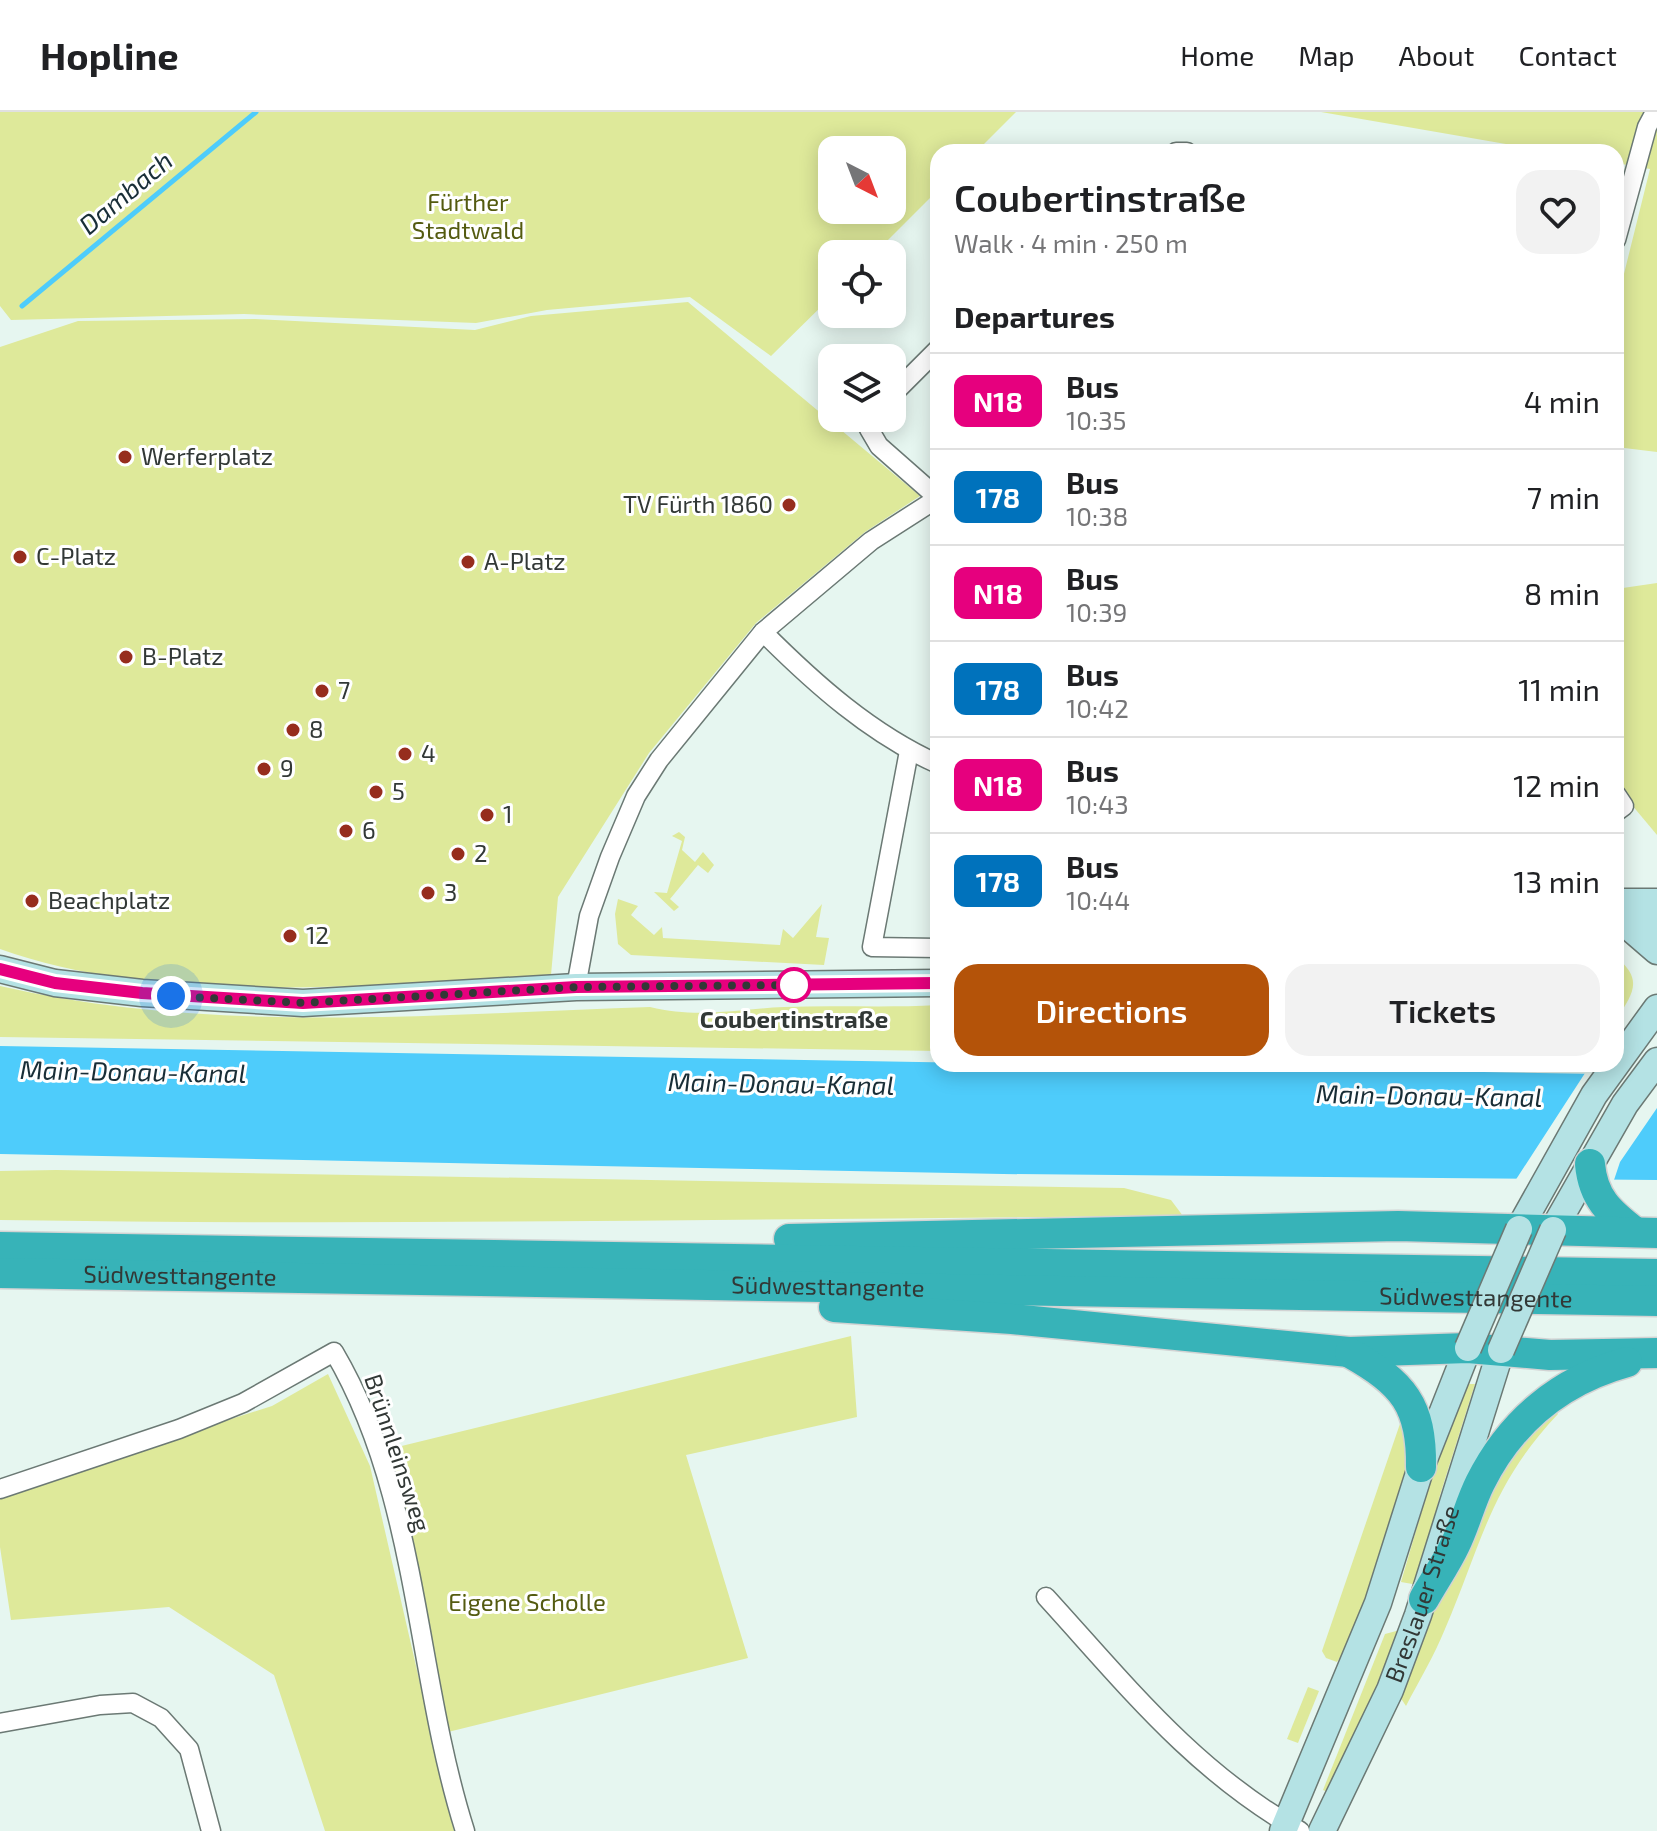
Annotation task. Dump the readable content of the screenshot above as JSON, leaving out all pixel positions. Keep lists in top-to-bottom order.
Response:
{
  "streets": {
    "highway": ["Südwesttangente"],
    "main road": ["Breslauer Straße"],
    "street": ["Brünnleinsweg"]
  },
  "water": ["Dambach", "Main-Donau-Kanal"],
  "parks": ["Fürther Stadtwald", "Eigene Scholle"],
  "places": [
    "Werferplatz",
    "TV Fürth 1860",
    "C-Platz",
    "A-Platz",
    "B-Platz",
    "7",
    "8",
    "4",
    "9",
    "5",
    "1",
    "6",
    "2",
    "3",
    "Beachplatz",
    "12",
    "Coubertinstraße"
  ],
  "lines": ["bus line N18"],
  "north": "bottom right",
  "page": {
    "header": "Hopline",
    "nav": [
      "Home",
      "Map",
      "About",
      "Contact"
    ],
    "heading": [
      ["Coubertinstraße", "Walk · 4 min · 250 m"],
      "Departures"
    ],
    "list": [
      {
        "mark": "N18",
        "name": "Bus",
        "note": "10:35",
        "value": "4 min"
      },
      {
        "mark": "178",
        "name": "Bus",
        "note": "10:38",
        "value": "7 min"
      },
      {
        "mark": "N18",
        "name": "Bus",
        "note": "10:39",
        "value": "8 min"
      },
      {
        "mark": "178",
        "name": "Bus",
        "note": "10:42",
        "value": "11 min"
      },
      {
        "mark": "N18",
        "name": "Bus",
        "note": "10:43",
        "value": "12 min"
      },
      {
        "mark": "178",
        "name": "Bus",
        "note": "10:44",
        "value": "13 min"
      }
    ],
    "buttons": ["Directions", "Tickets"]
  }
}
